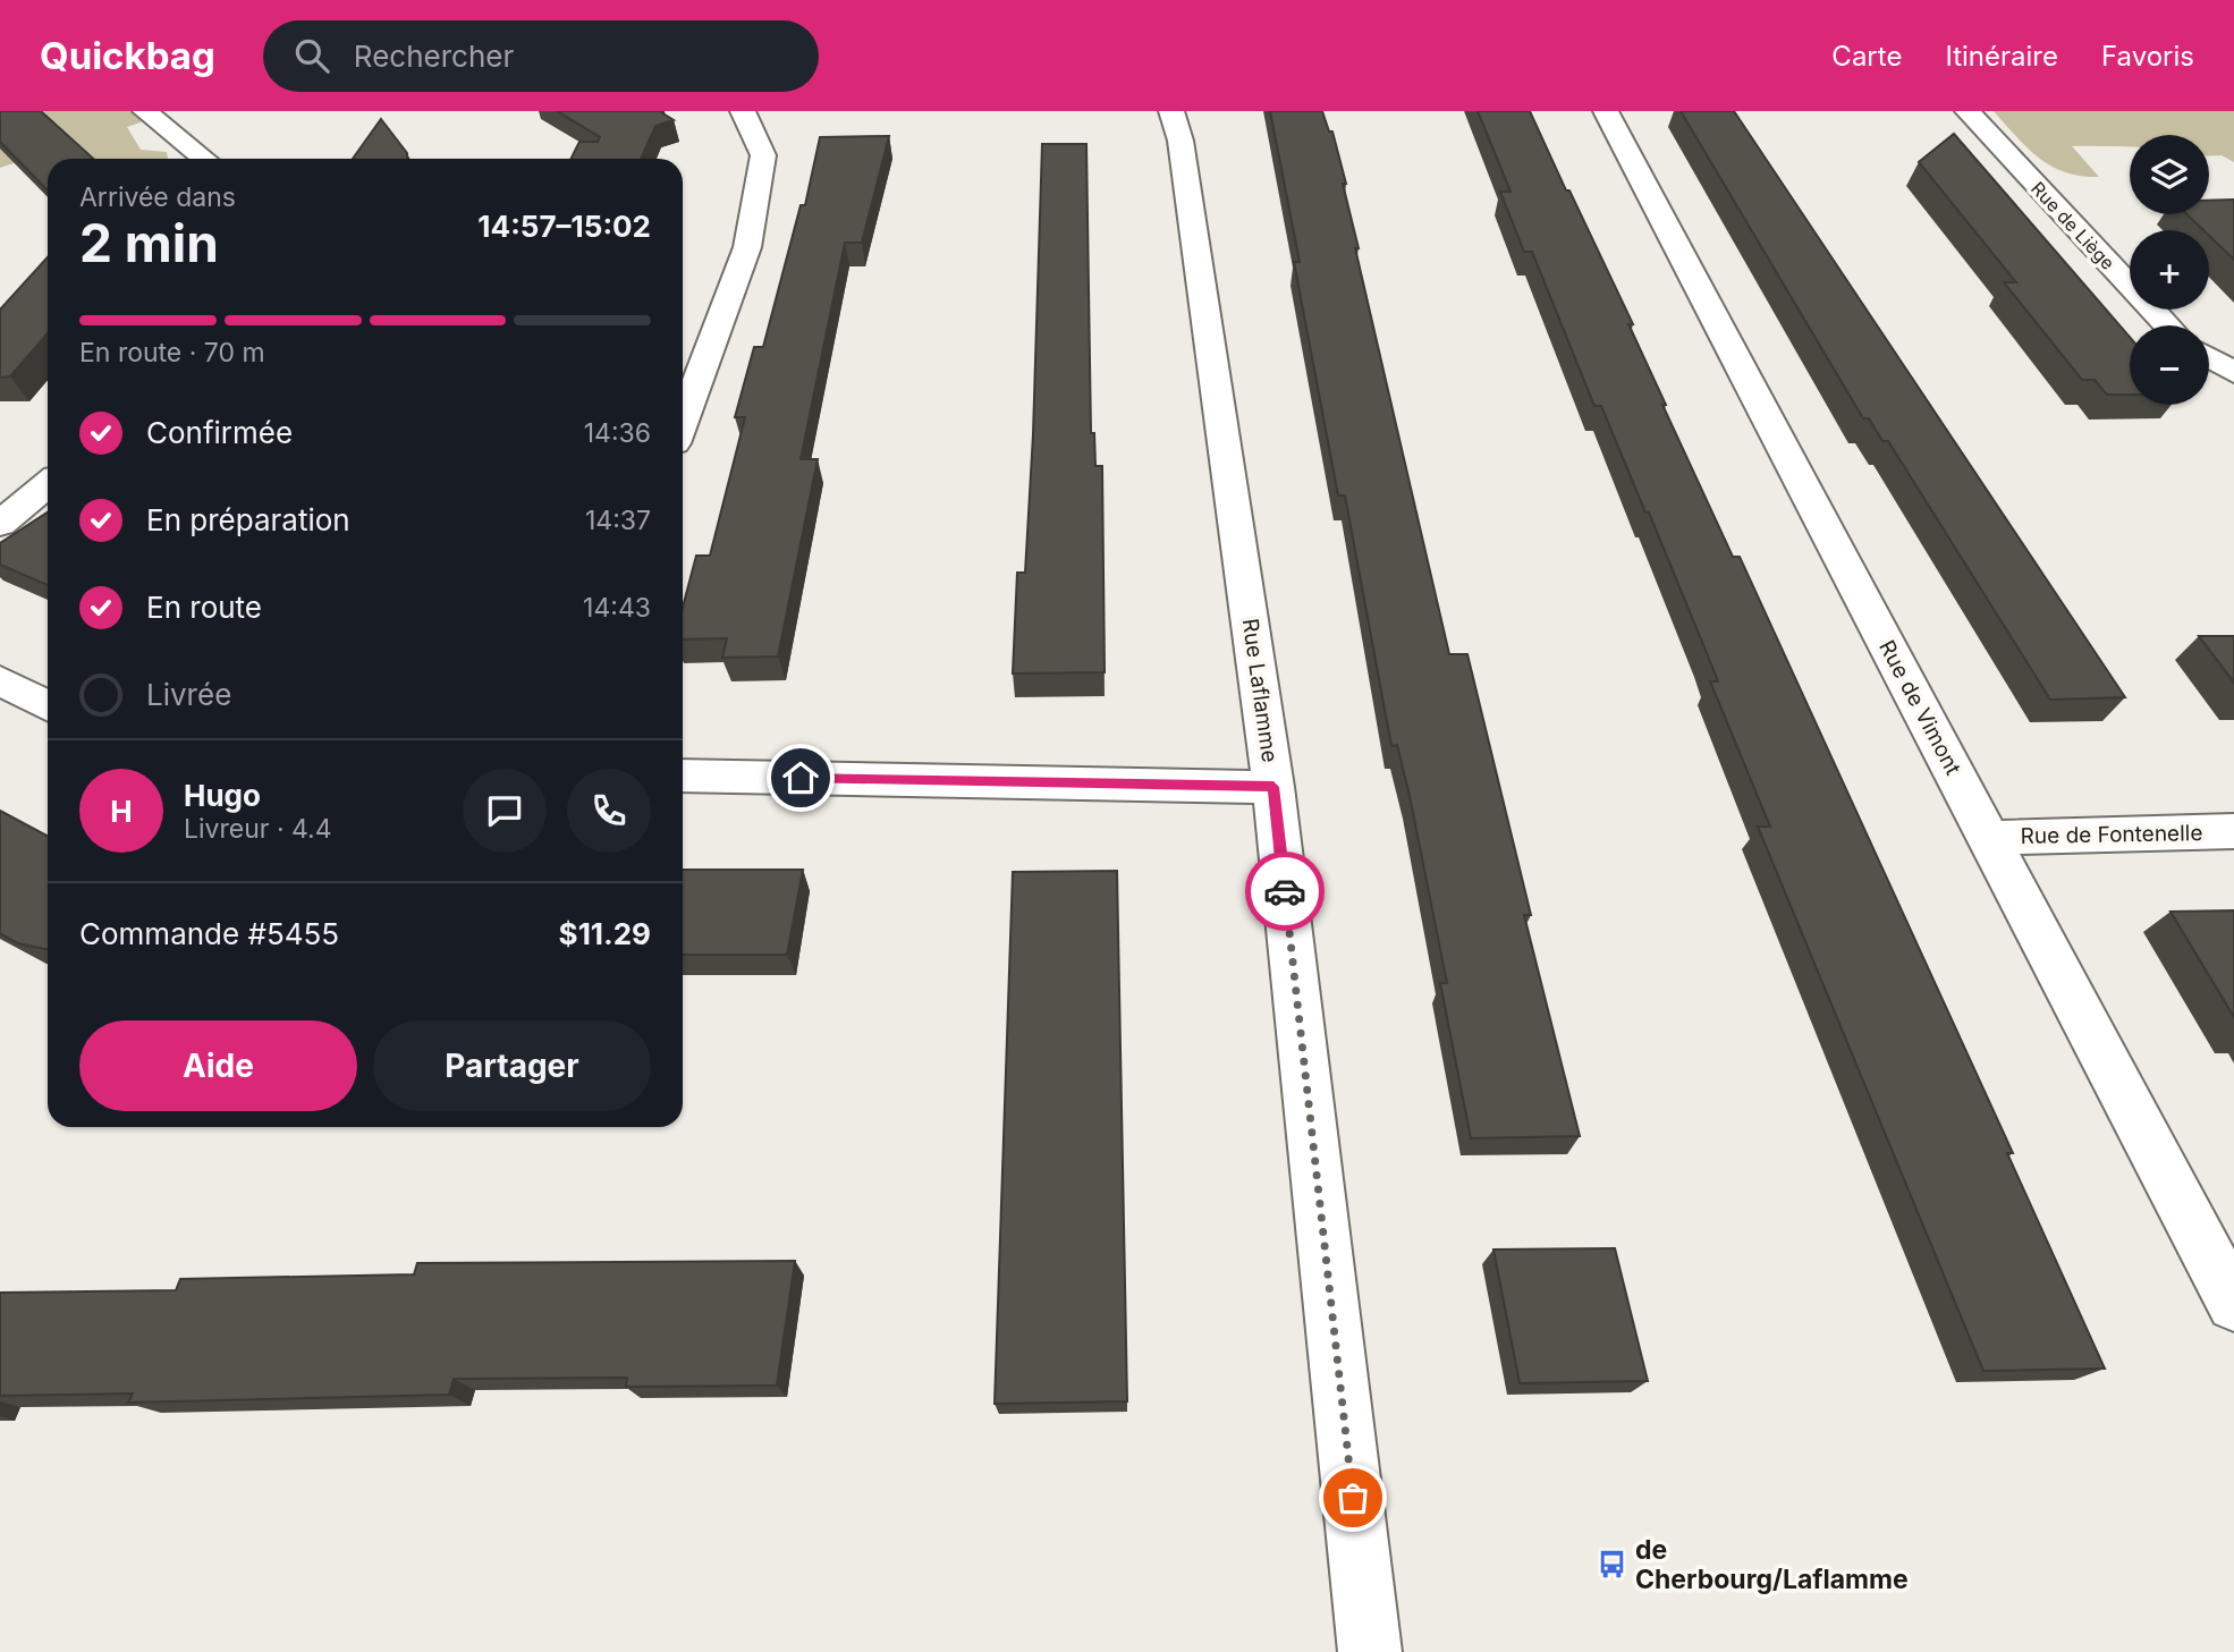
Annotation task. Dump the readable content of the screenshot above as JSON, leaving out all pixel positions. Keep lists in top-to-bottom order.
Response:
{
  "streets": {
    "street": [
      "Rue de Liège",
      "Rue Laflamme",
      "Rue de Vimont",
      "Rue de Fontenelle"
    ]
  },
  "crossings": [
    ["Rue de Vimont", "Rue de Fontenelle"]
  ],
  "places": {
    "bus stop": ["de Cherbourg/Laflamme"]
  },
  "page": {
    "header": "Quickbag",
    "search": "Rechercher",
    "nav": ["Carte", "Itinéraire", "Favoris"],
    "map_buttons": ["+", "−"],
    "heading": ["2 min", "Arrivée dans", "14:57–15:02"],
    "panel": [
      "Hugo",
      "Livreur · 4.4",
      "Commande #5455",
      "$11.29"
    ],
    "bar": "En route · 70 m",
    "list": [
      ["Confirmée", "14:36"],
      ["En préparation", "14:37"],
      ["En route", "14:43"],
      "Livrée"
    ],
    "round": "H",
    "buttons": ["Aide", "Partager"]
  }
}
